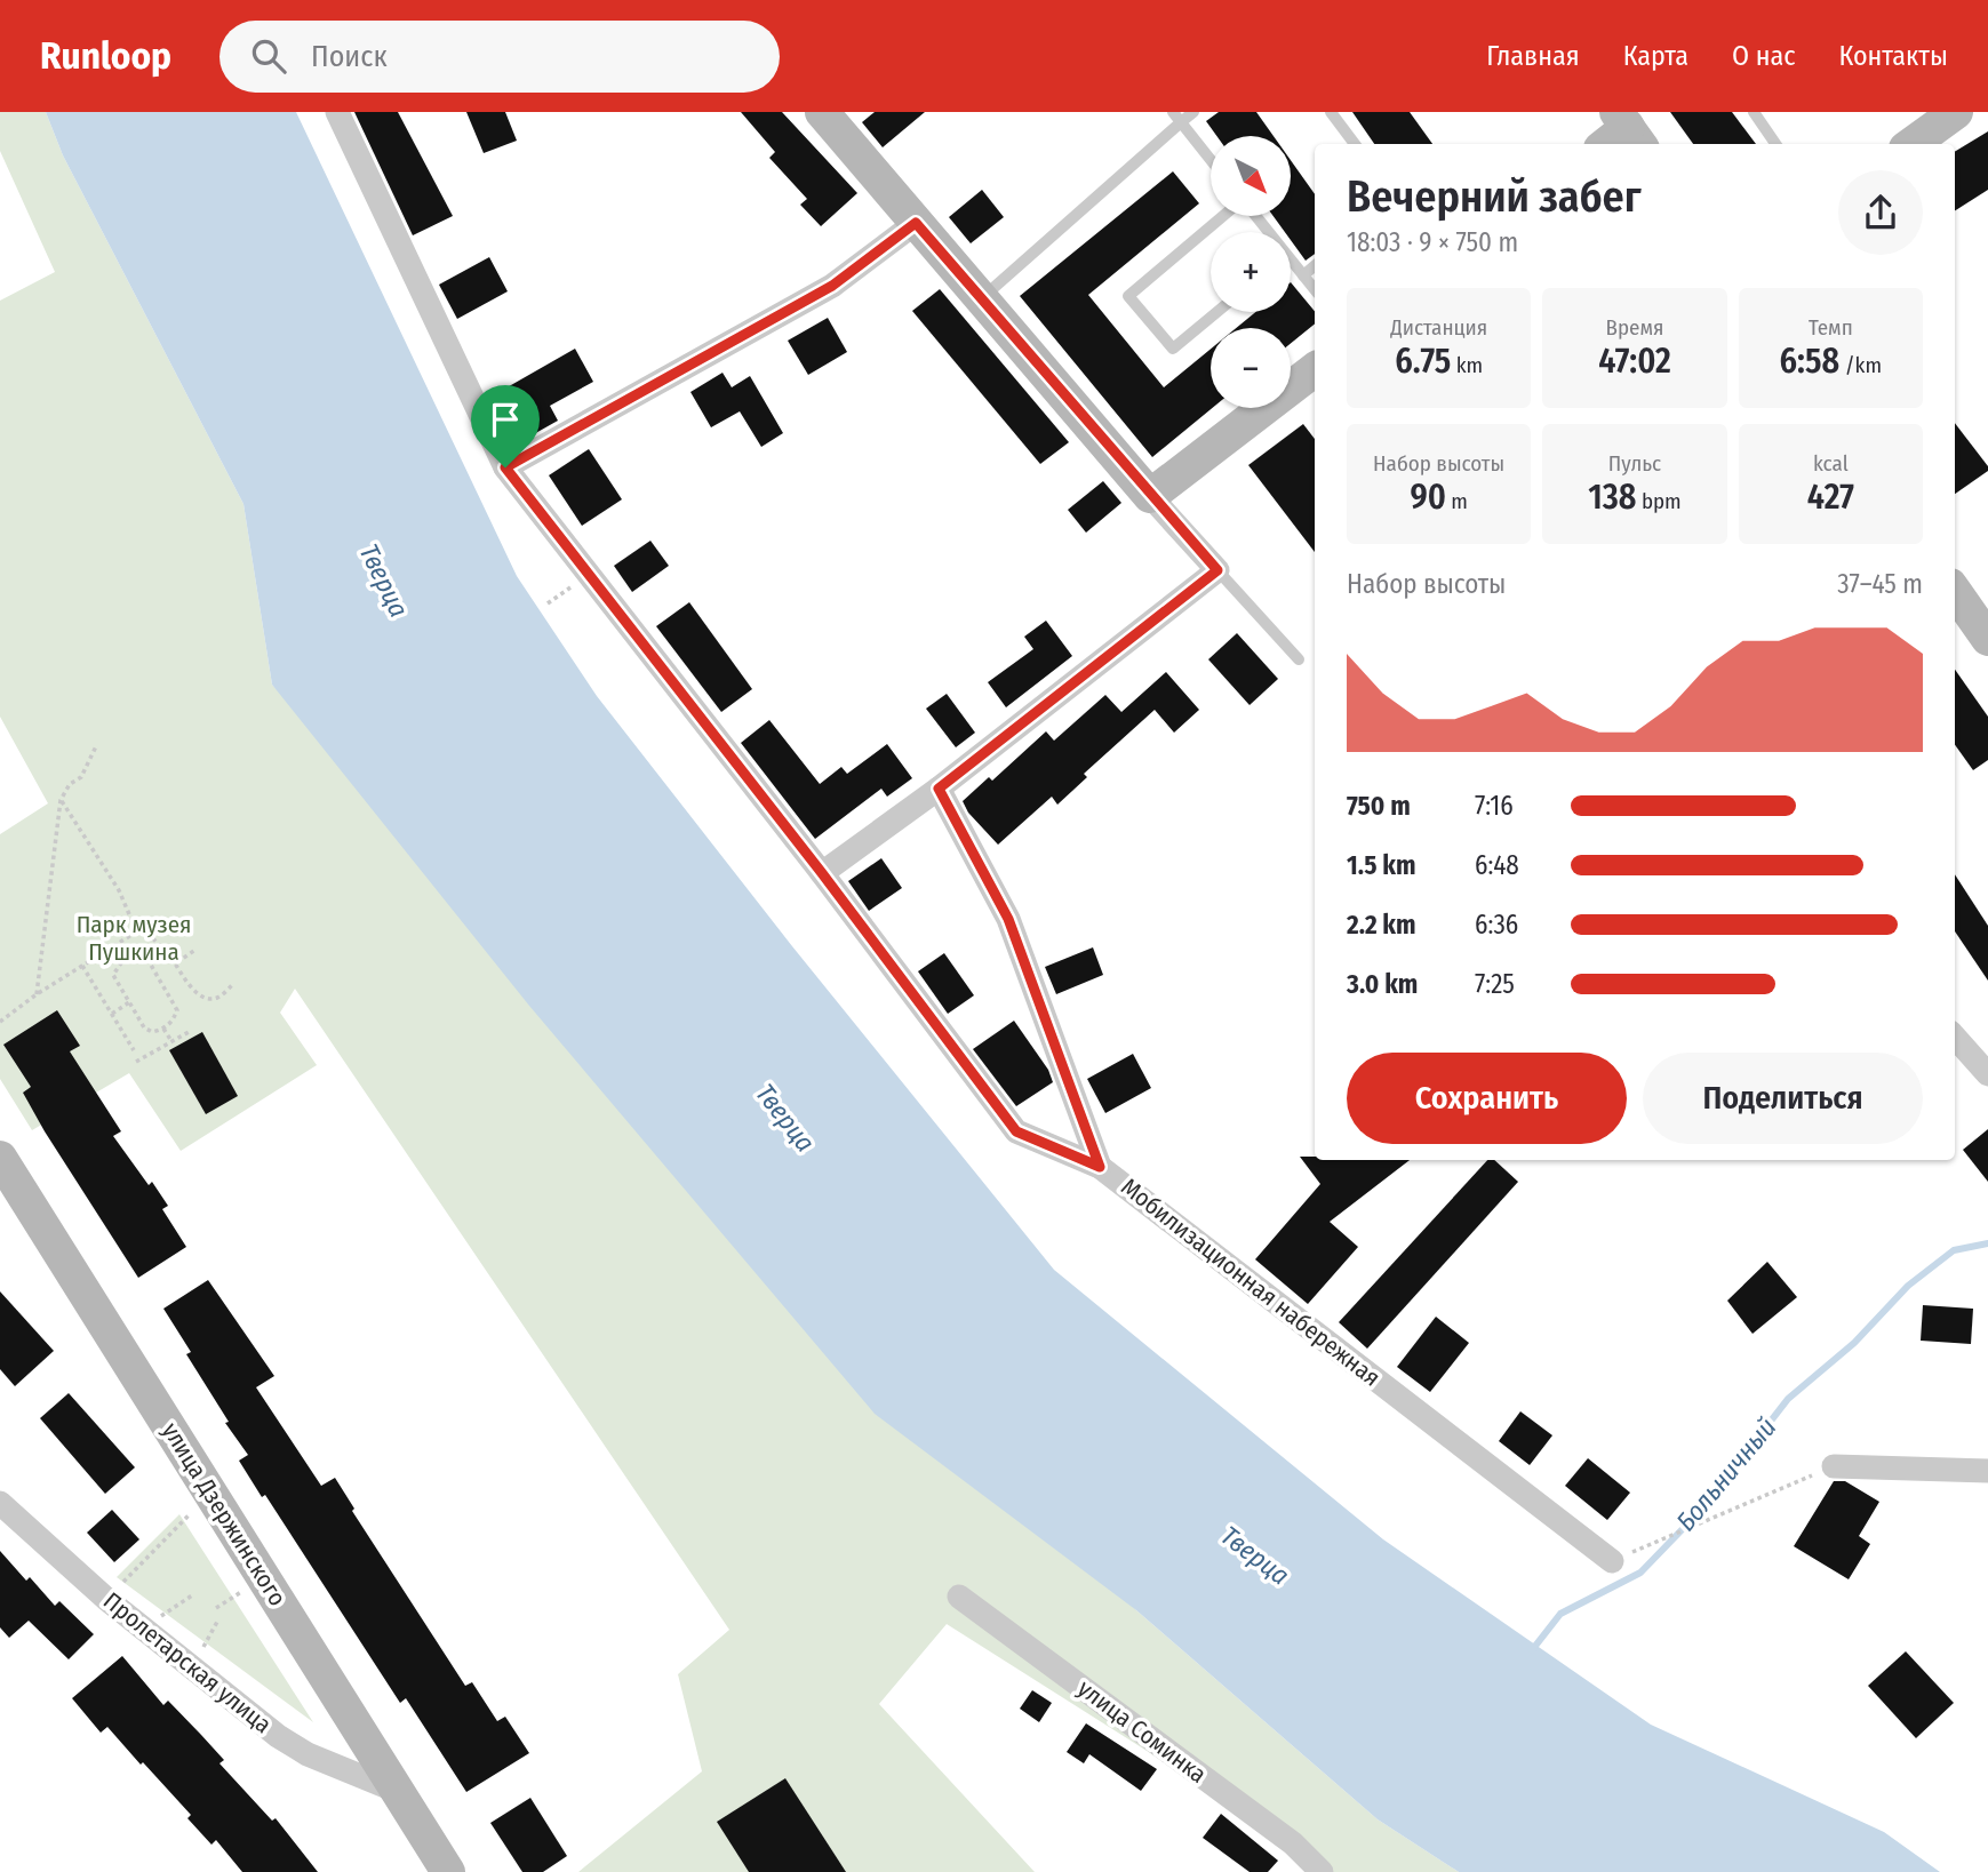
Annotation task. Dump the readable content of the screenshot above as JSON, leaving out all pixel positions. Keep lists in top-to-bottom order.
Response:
{
  "streets": {
    "street": [
      "Мобилизационная набережная",
      "улица Дзержинского",
      "Пролетарская улица",
      "улица Соминка"
    ]
  },
  "crossings": [
    ["улица Дзержинского", "Пролетарская улица"]
  ],
  "water": ["Тверца", "Больничный"],
  "parks": ["Парк музея Пушкина"],
  "north": "bottom right",
  "page": {
    "header": "Runloop",
    "search": "Поиск",
    "nav": [
      "Главная",
      "Карта",
      "О нас",
      "Контакты"
    ],
    "map_buttons": ["+", "−"],
    "heading": ["Вечерний забег", "18:03 · 9 × 750 m"],
    "stats": [
      ["Дистанция", "6.75 km"],
      ["Время", "47:02"],
      ["Темп", "6:58 /km"],
      ["Набор высоты", "90 m"],
      ["Пульс", "138 bpm"],
      ["kcal", "427"]
    ],
    "chart": ["Набор высоты", "37–45 m"],
    "list": [
      {
        "name": "750 m",
        "note": "7:16"
      },
      {
        "name": "1.5 km",
        "note": "6:48"
      },
      {
        "name": "2.2 km",
        "note": "6:36"
      },
      {
        "name": "3.0 km",
        "note": "7:25"
      }
    ],
    "buttons": ["Сохранить", "Поделиться"]
  }
}
